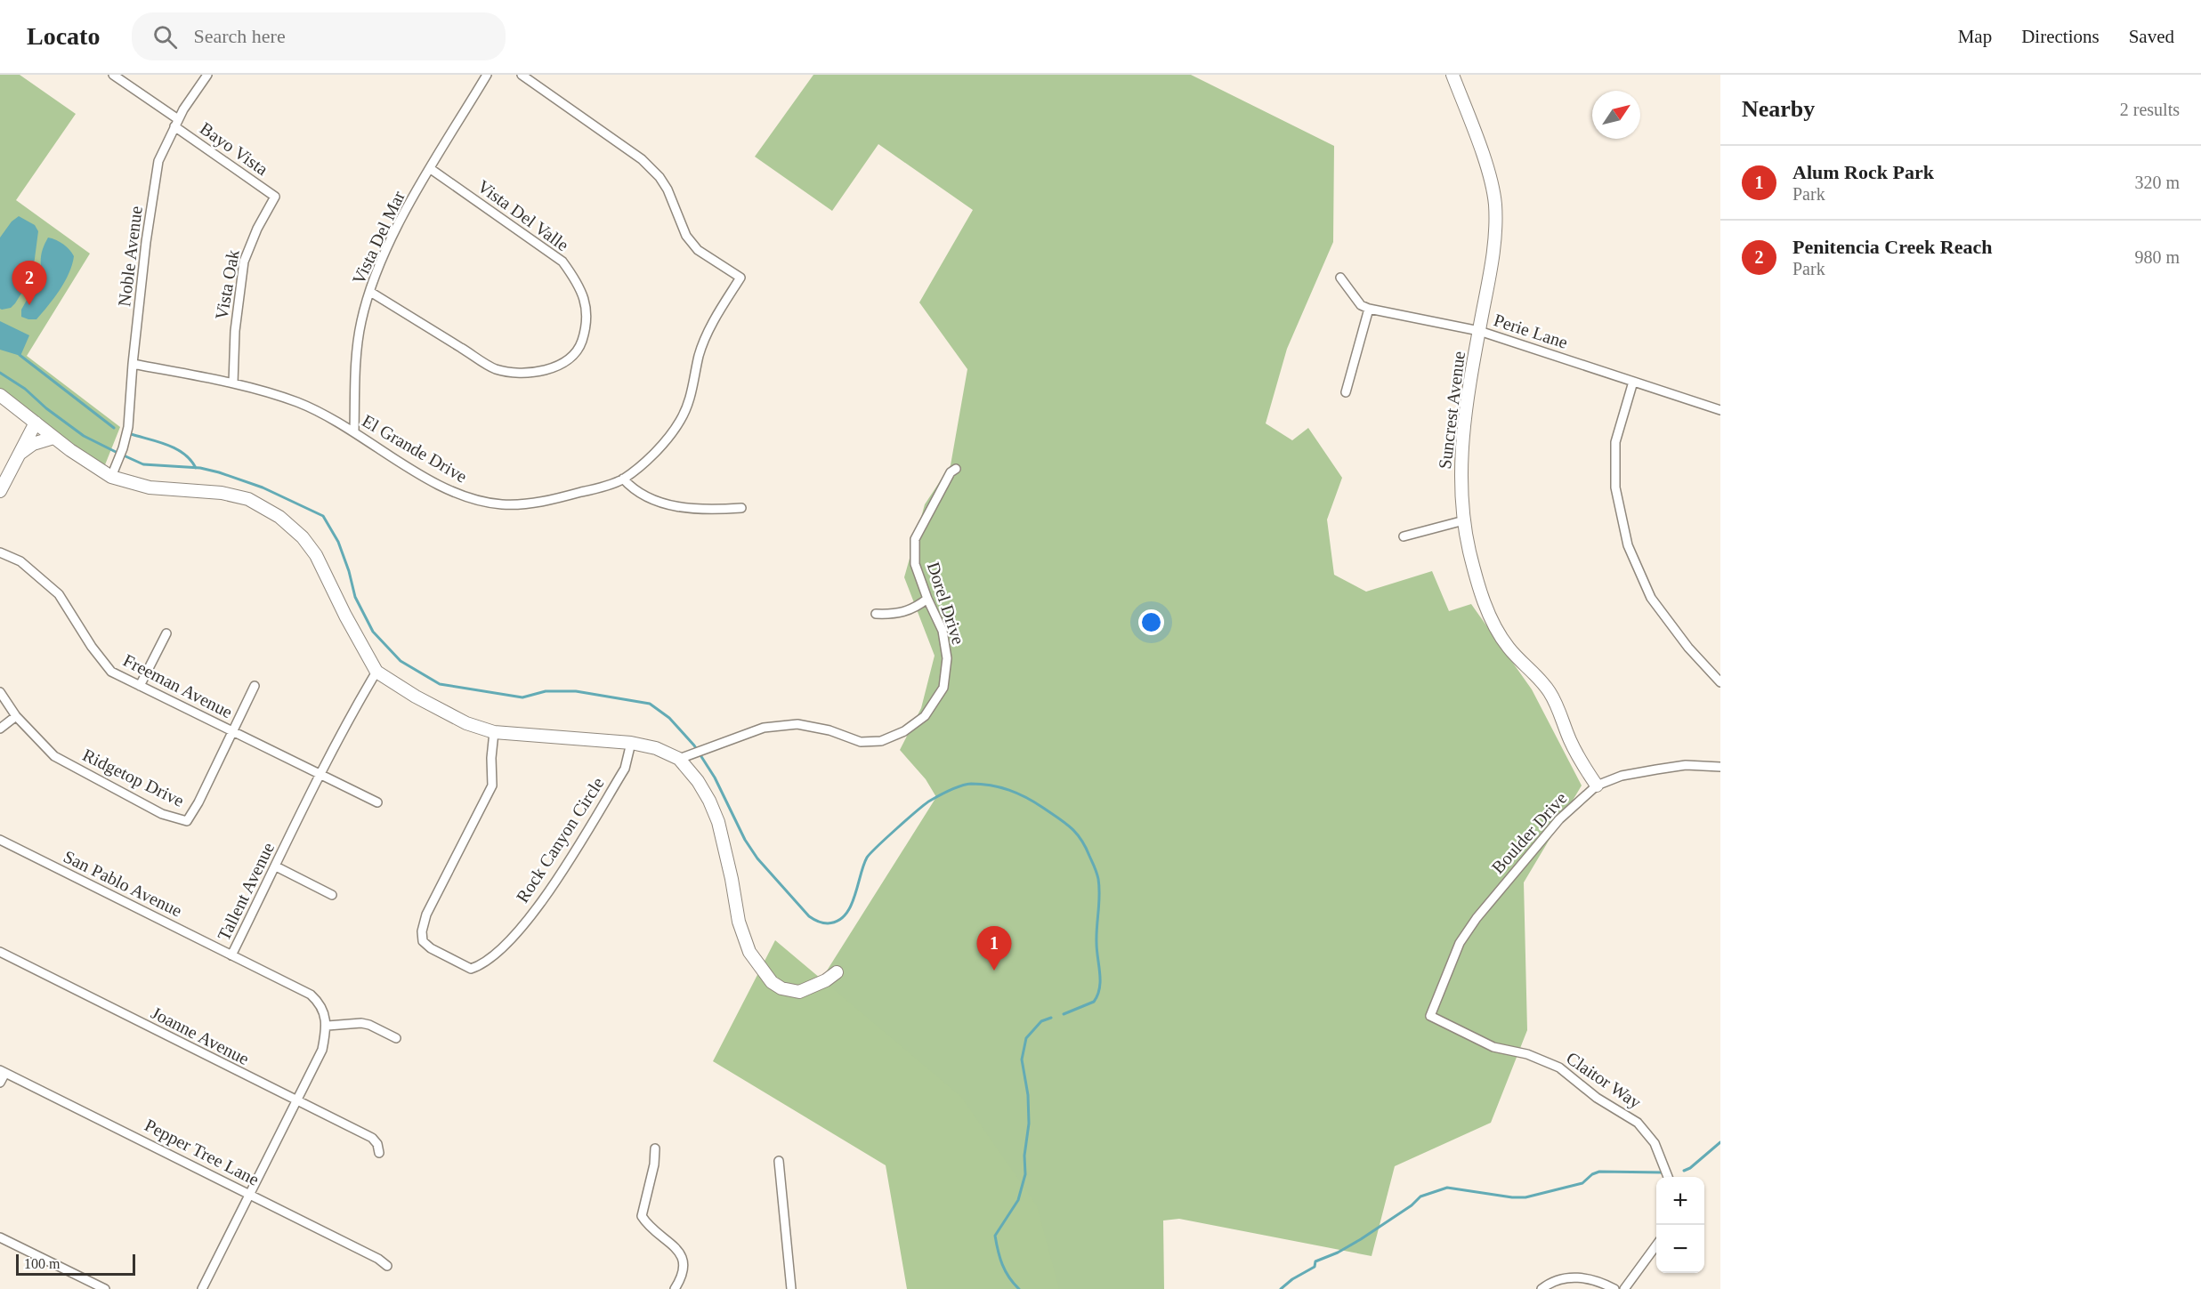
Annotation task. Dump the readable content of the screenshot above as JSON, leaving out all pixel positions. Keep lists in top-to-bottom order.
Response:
{
  "streets": {
    "street": [
      "Bayo Vista",
      "Vista Del Valle",
      "Vista Del Mar",
      "Noble Avenue",
      "Vista Oak",
      "Perie Lane",
      "Suncrest Avenue",
      "El Grande Drive",
      "Dorel Drive",
      "Freeman Avenue",
      "Ridgetop Drive",
      "Boulder Drive",
      "Rock Canyon Circle",
      "San Pablo Avenue",
      "Tallent Avenue",
      "Joanne Avenue",
      "Claitor Way",
      "Pepper Tree Lane"
    ]
  },
  "crossings": [
    ["Bayo Vista", "Noble Avenue"],
    ["Bayo Vista", "Vista Oak"],
    ["Vista Del Valle", "Vista Del Mar"],
    ["Vista Del Mar", "El Grande Drive"],
    ["Noble Avenue", "El Grande Drive"],
    ["Vista Oak", "El Grande Drive"],
    ["Perie Lane", "Suncrest Avenue"],
    ["Suncrest Avenue", "Boulder Drive"],
    ["Freeman Avenue", "Ridgetop Drive"],
    ["Freeman Avenue", "Tallent Avenue"],
    ["Boulder Drive", "Claitor Way"],
    ["San Pablo Avenue", "Tallent Avenue"]
  ],
  "scale_bar": "100 m",
  "north": "top right",
  "page": {
    "header": "Locato",
    "search": "Search here",
    "nav": ["Map", "Directions", "Saved"],
    "heading": ["Nearby", "2 results"],
    "list": [
      {
        "mark": "1",
        "name": "Alum Rock Park",
        "note": "Park",
        "value": "320 m"
      },
      {
        "mark": "2",
        "name": "Penitencia Creek Reach",
        "note": "Park",
        "value": "980 m"
      }
    ],
    "pins": ["2", "1"],
    "map_buttons": ["+", "−"],
    "scale": "100 m"
  }
}
